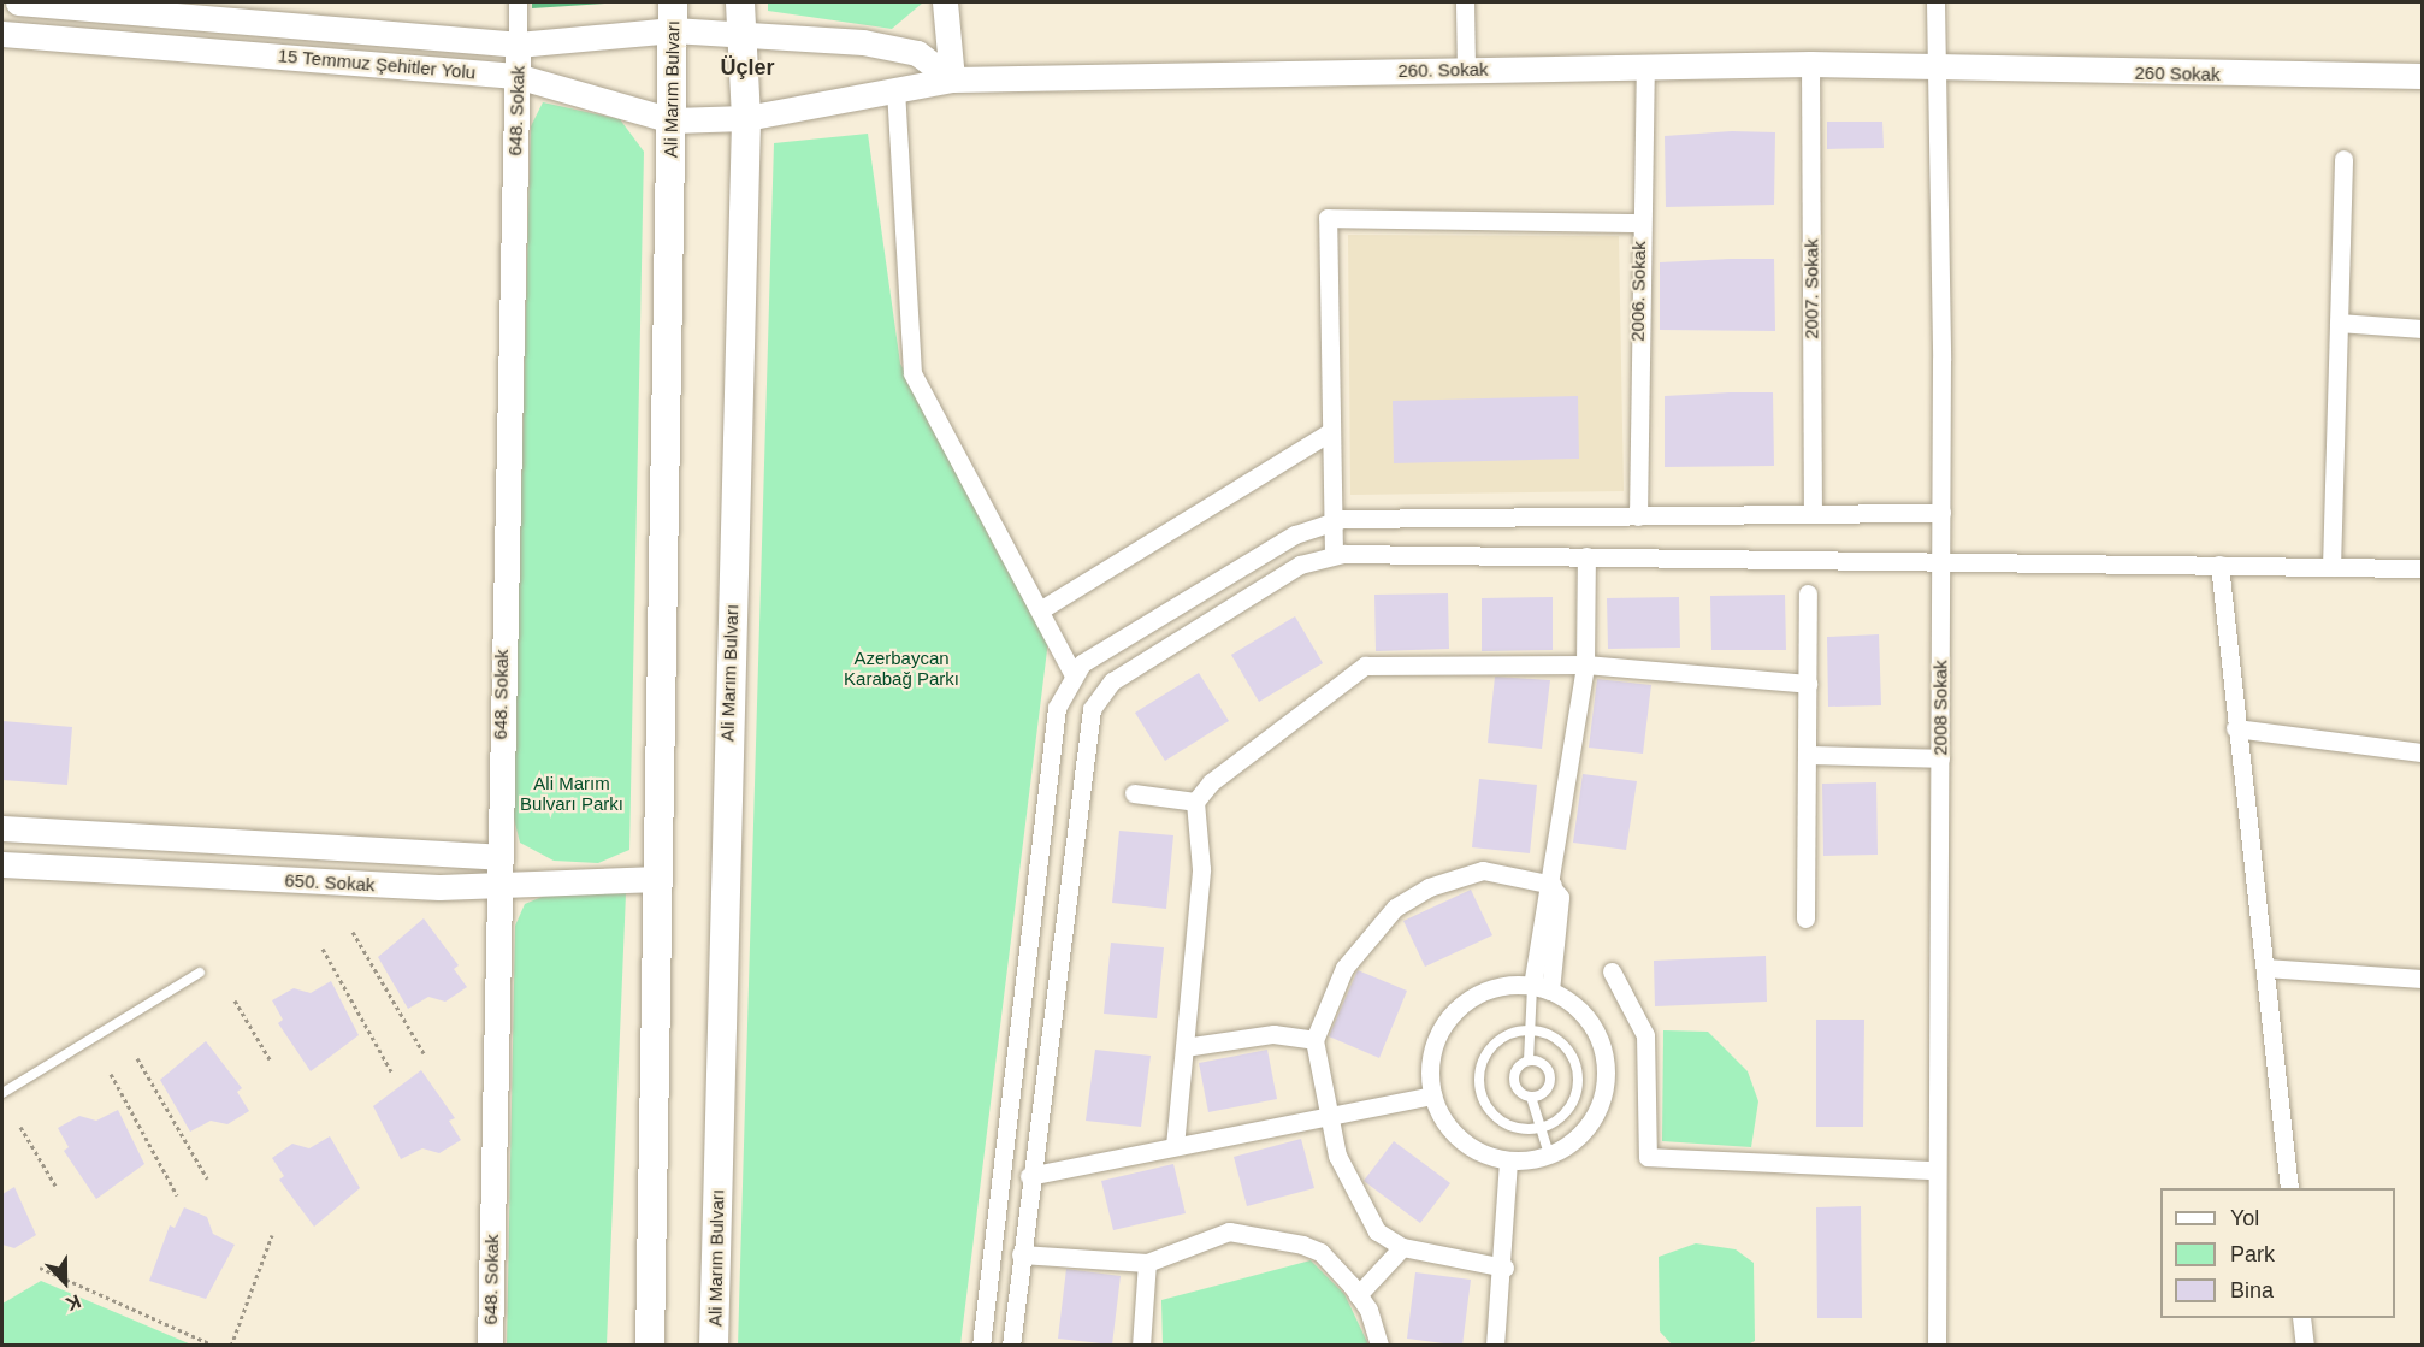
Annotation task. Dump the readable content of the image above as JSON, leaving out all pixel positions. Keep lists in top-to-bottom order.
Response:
{
  "streets": {
    "main road": ["Ali Marım Bulvarı"],
    "street": [
      "15 Temmuz Şehitler Yolu",
      "260. Sokak",
      "260 Sokak",
      "648. Sokak",
      "2007. Sokak",
      "2006. Sokak",
      "2008 Sokak",
      "650. Sokak"
    ]
  },
  "crossings": [
    ["15 Temmuz Şehitler Yolu", "260. Sokak"],
    ["15 Temmuz Şehitler Yolu", "Ali Marım Bulvarı"],
    ["15 Temmuz Şehitler Yolu", "648. Sokak"],
    ["260. Sokak", "260 Sokak"],
    ["260. Sokak", "2007. Sokak"],
    ["260. Sokak", "2006. Sokak"],
    ["260. Sokak", "2008 Sokak"],
    ["260 Sokak", "2008 Sokak"],
    ["Ali Marım Bulvarı", "650. Sokak"],
    ["648. Sokak", "650. Sokak"]
  ],
  "districts": ["Üçler"],
  "parks": ["Azerbaycan Karabağ Parkı", "Ali Marım Bulvarı Parkı"],
  "legend": ["Yol", "Park", "Bina"],
  "north": "bottom"
}
